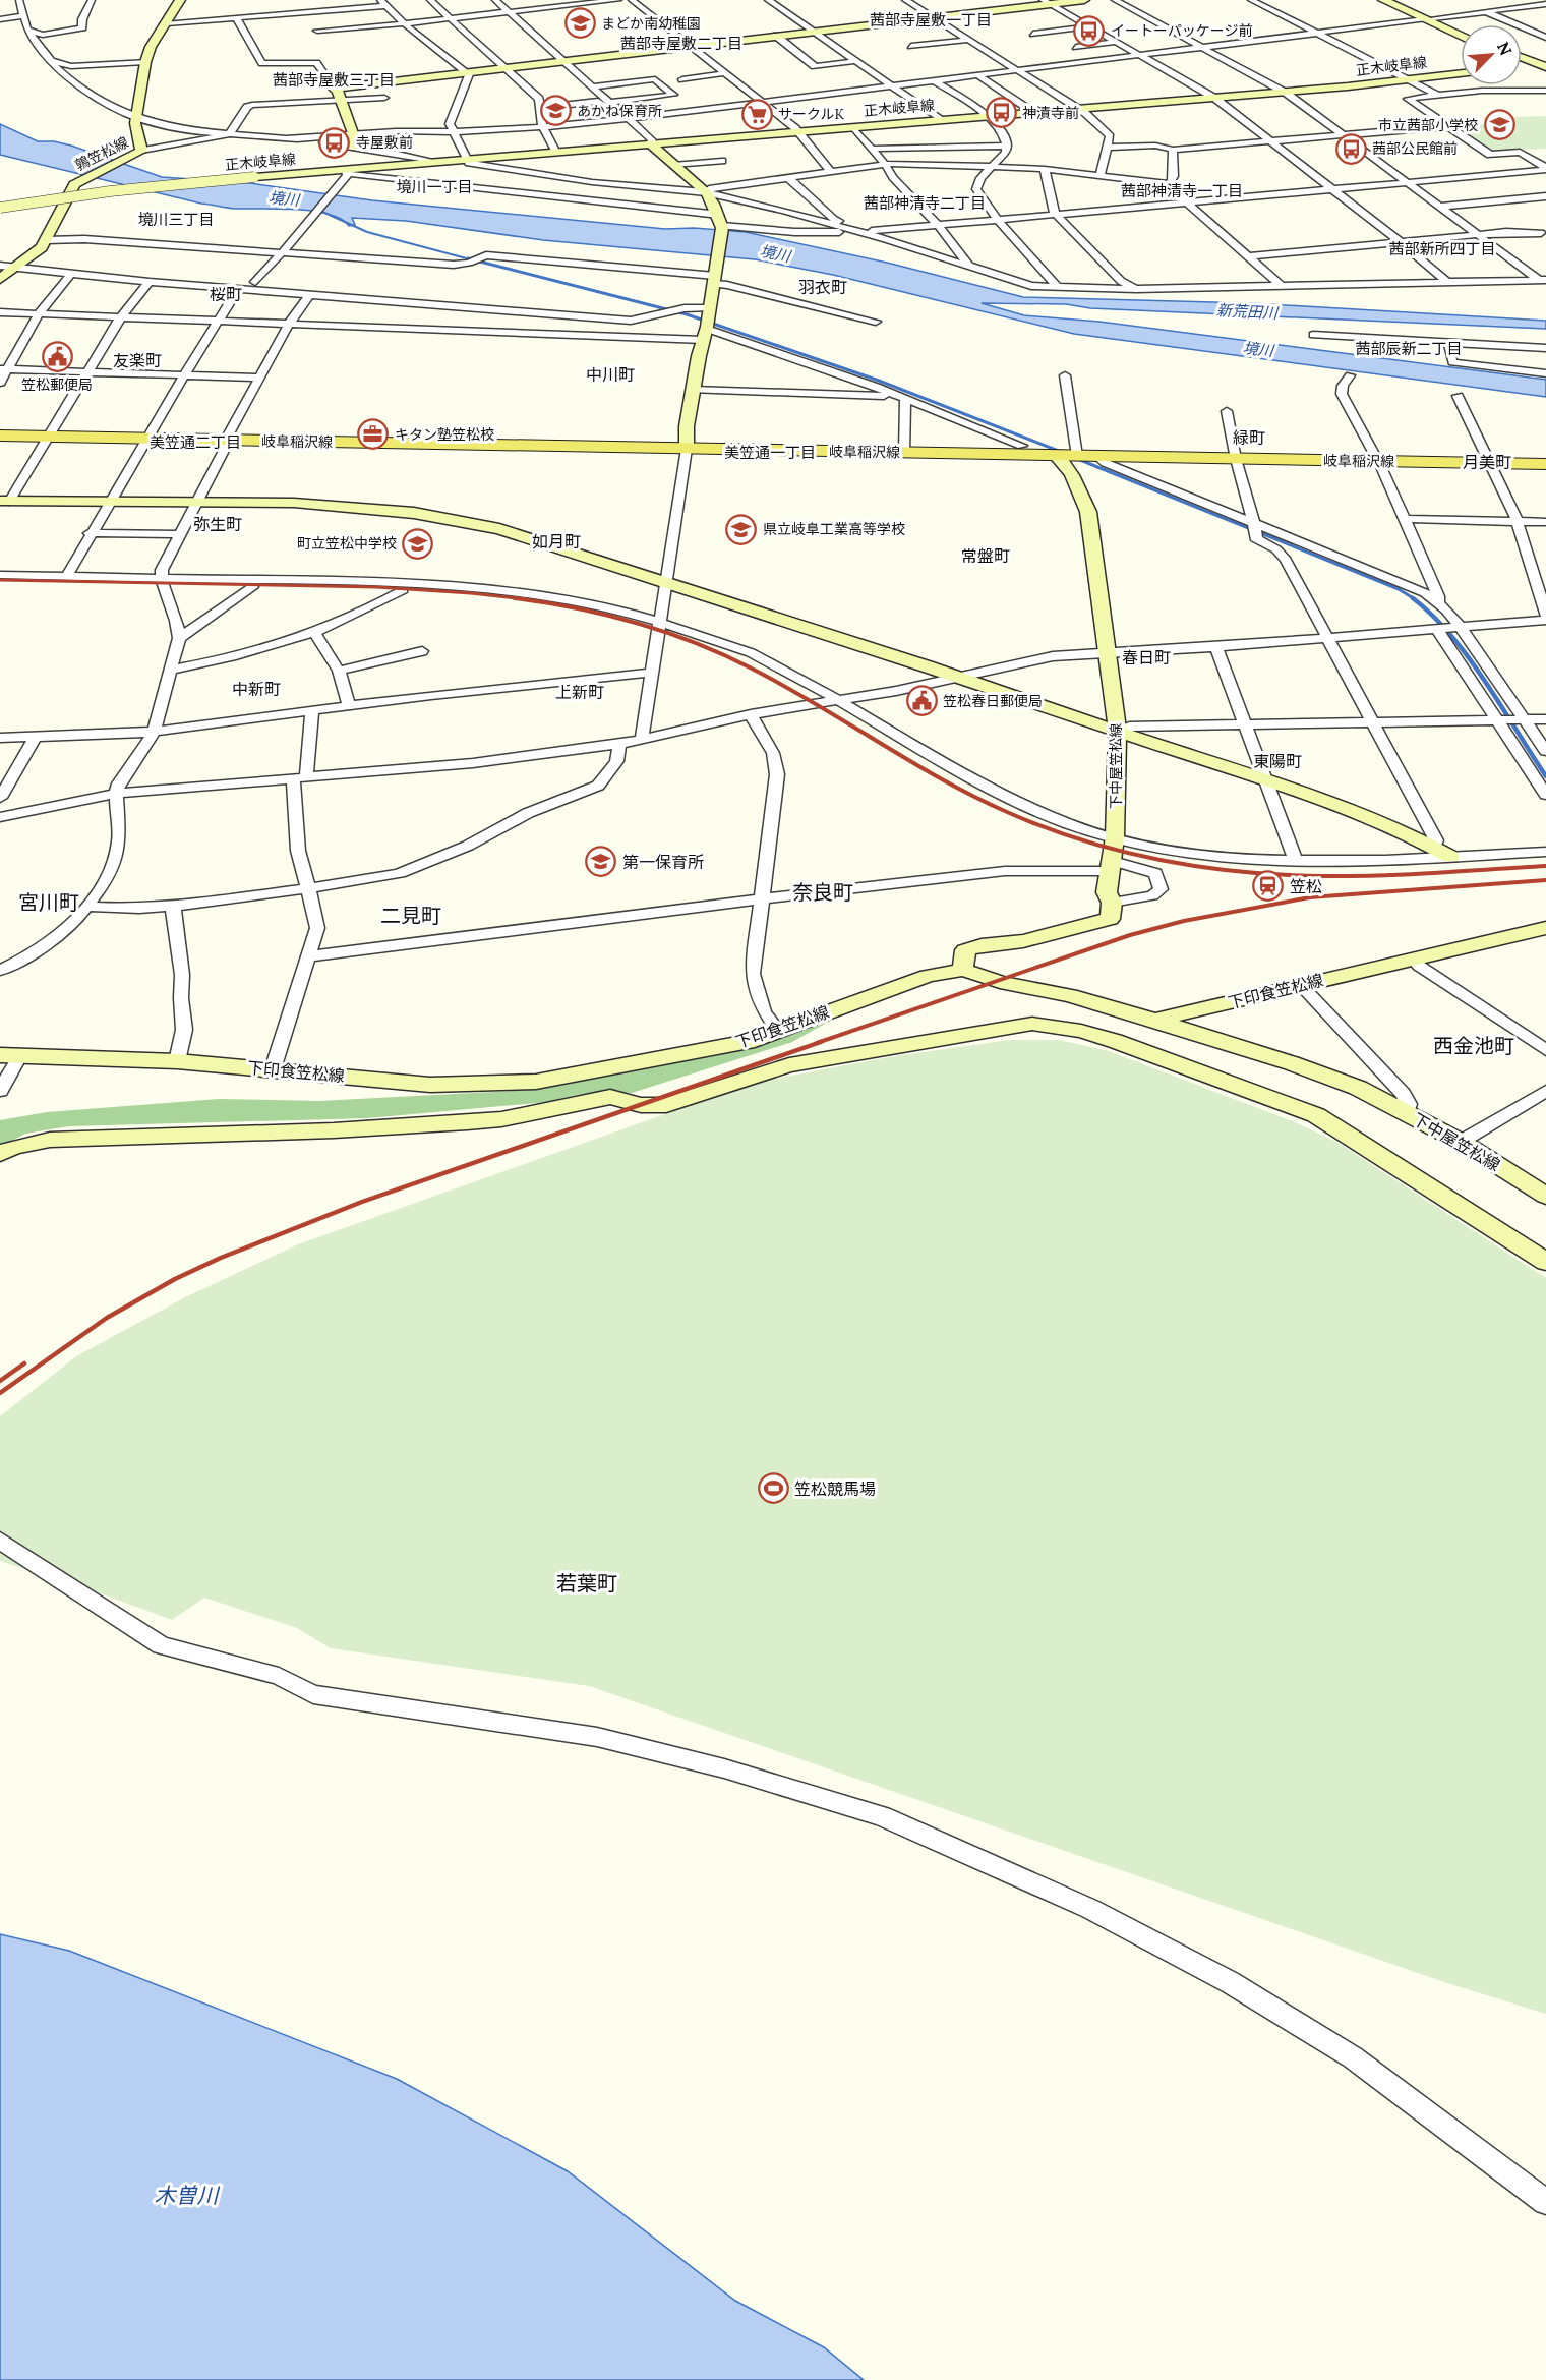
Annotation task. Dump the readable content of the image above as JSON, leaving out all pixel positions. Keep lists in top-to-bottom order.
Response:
{
  "streets": {
    "main road": [
      "正木岐阜線",
      "鶉笠松線",
      "岐阜稲沢線",
      "下中屋笠松線",
      "下印食笠松線"
    ]
  },
  "crossings": [
    ["岐阜稲沢線", "下中屋笠松線"],
    ["下中屋笠松線", "下印食笠松線"]
  ],
  "districts": [
    "茜部寺屋敷一丁目",
    "茜部寺屋敷二丁目",
    "茜部寺屋敷三丁目",
    "境川一丁目",
    "茜部神清寺一丁目",
    "茜部神清寺二丁目",
    "境川三丁目",
    "茜部新所四丁目",
    "羽衣町",
    "桜町",
    "茜部辰新二丁目",
    "友楽町",
    "中川町",
    "緑町",
    "美笠通二丁目",
    "美笠通一丁目",
    "月美町",
    "弥生町",
    "如月町",
    "常盤町",
    "春日町",
    "中新町",
    "上新町",
    "東陽町",
    "奈良町",
    "宮川町",
    "二見町",
    "西金池町",
    "若葉町"
  ],
  "water": ["境川", "新荒田川", "木曽川"],
  "places": {
    "school or university": [
      "まどか南幼稚園",
      "あかね保育所",
      "市立茜部小学校",
      "県立岐阜工業高等学校",
      "町立笠松中学校",
      "第一保育所"
    ],
    "bus stop": [
      "イートーパッケージ前",
      "神漬寺前",
      "寺屋敷前",
      "茜部公民館前"
    ],
    "supermarket": ["サークルK"],
    "public building": ["笠松郵便局", "笠松春日郵便局"],
    "office": ["キタン塾笠松校"],
    "station": ["笠松"],
    "sports": ["笠松競馬場"]
  },
  "north": "top right"
}
